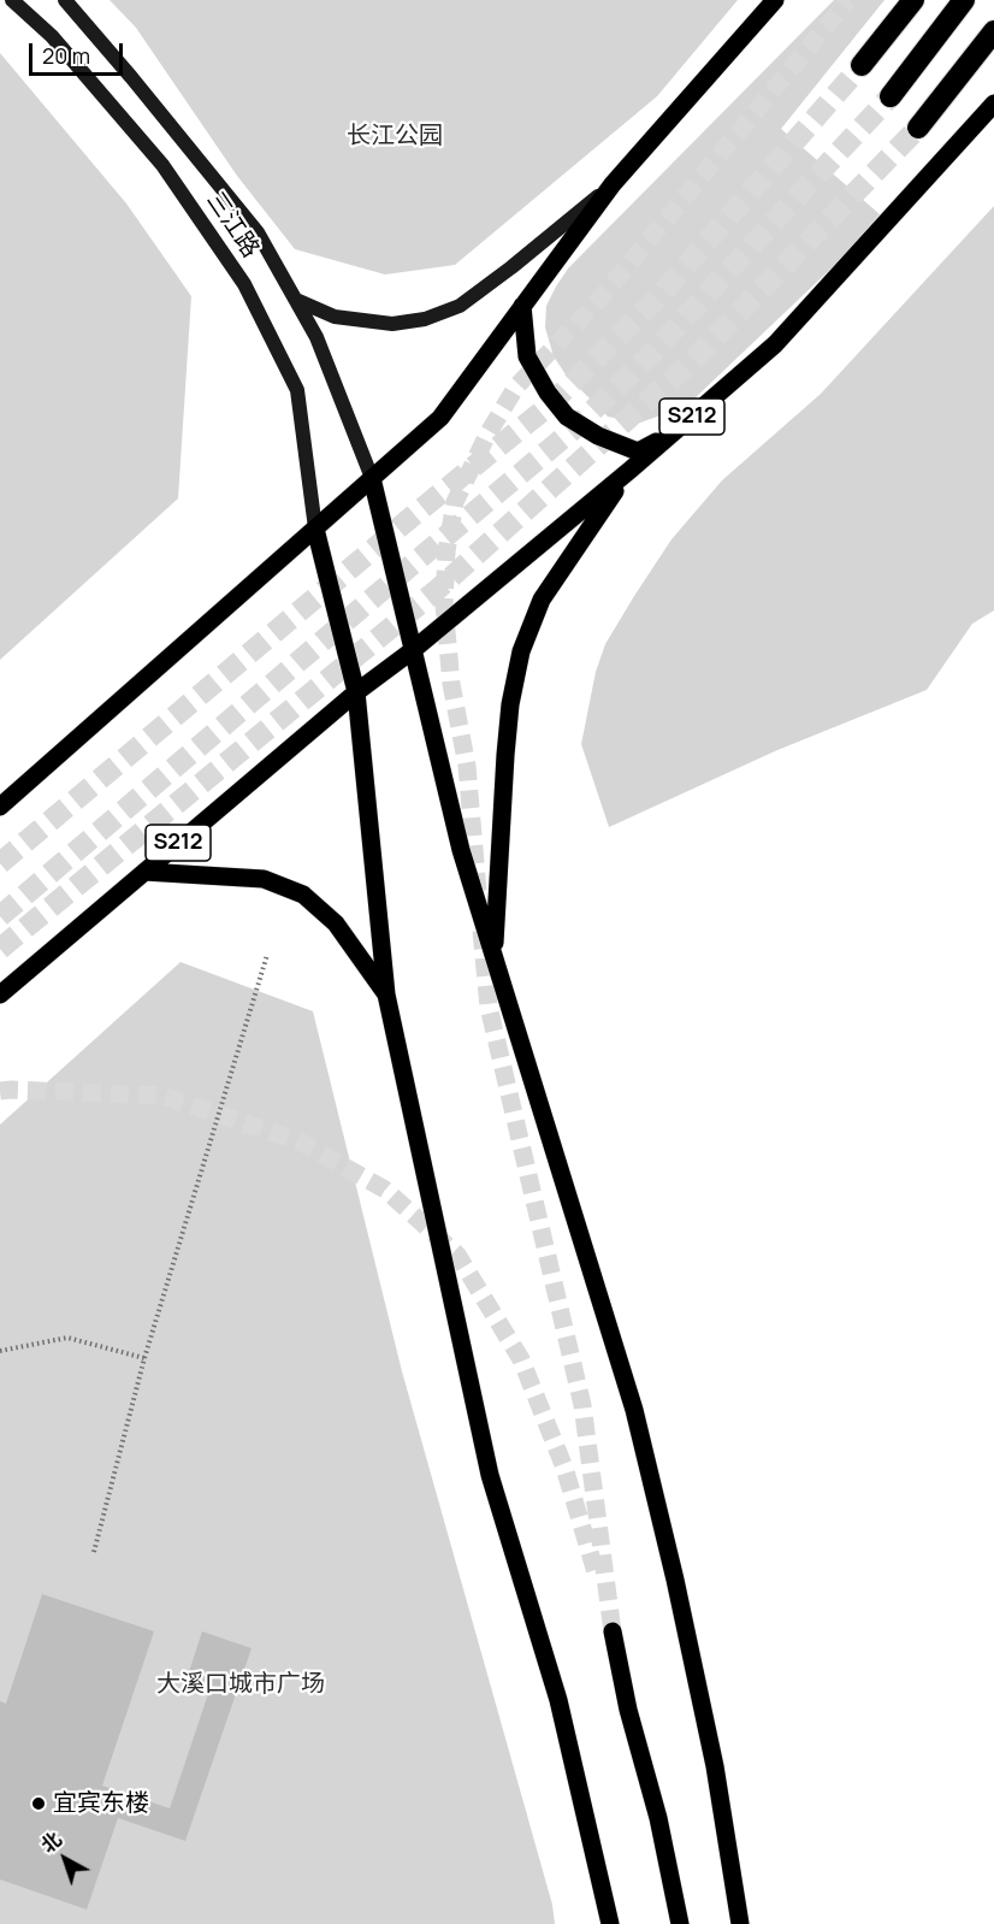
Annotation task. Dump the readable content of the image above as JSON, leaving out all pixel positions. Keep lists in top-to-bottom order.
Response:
{
  "streets": {
    "main road": ["三江路", "S212"]
  },
  "parks": ["长江公园", "大溪口城市广场"],
  "places": ["宜宾东楼"],
  "scale_bar": "20 m",
  "north": "top left"
}
